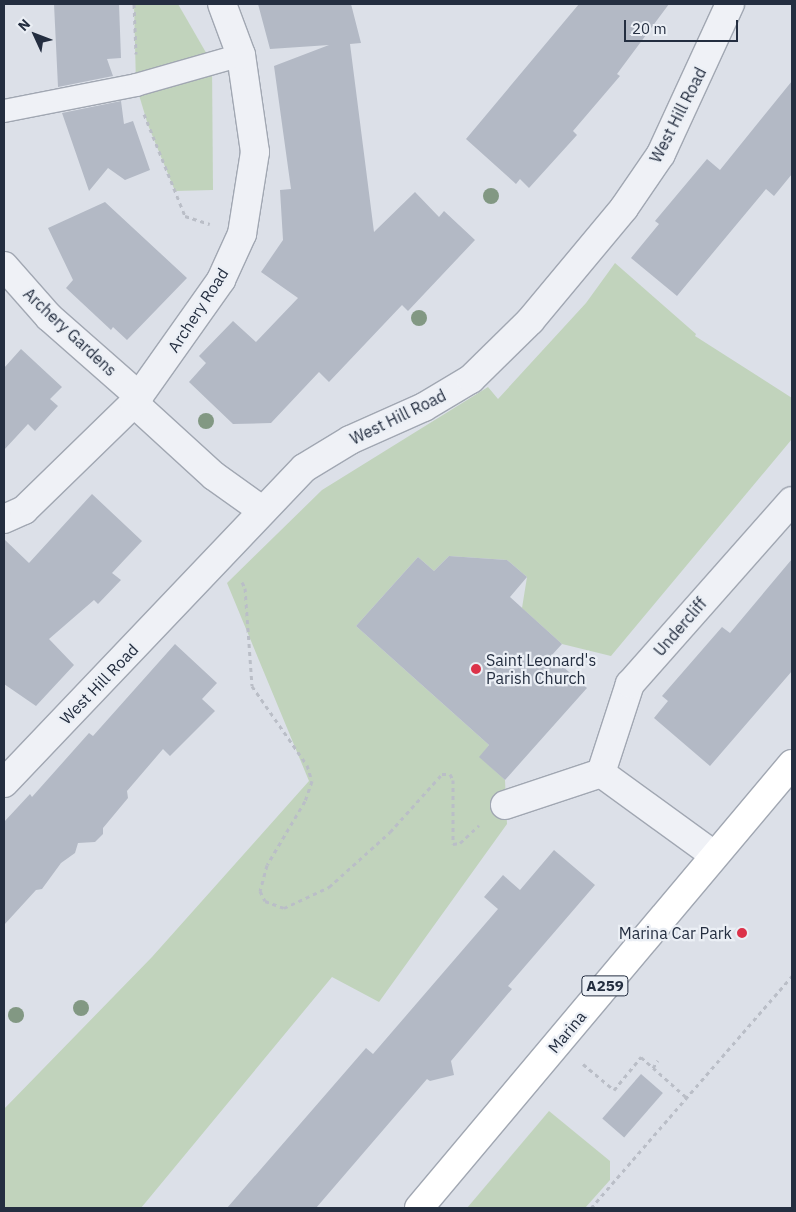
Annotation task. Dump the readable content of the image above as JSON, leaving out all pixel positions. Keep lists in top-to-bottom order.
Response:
{
  "streets": {
    "highway": ["A259", "Marina"],
    "street": [
      "West Hill Road",
      "Archery Road",
      "Archery Gardens",
      "Undercliff"
    ]
  },
  "crossings": [
    ["Archery Road", "Archery Gardens"]
  ],
  "places": ["Saint Leonard's Parish Church", "Marina Car Park"],
  "scale_bar": "20 m",
  "north": "top left"
}
